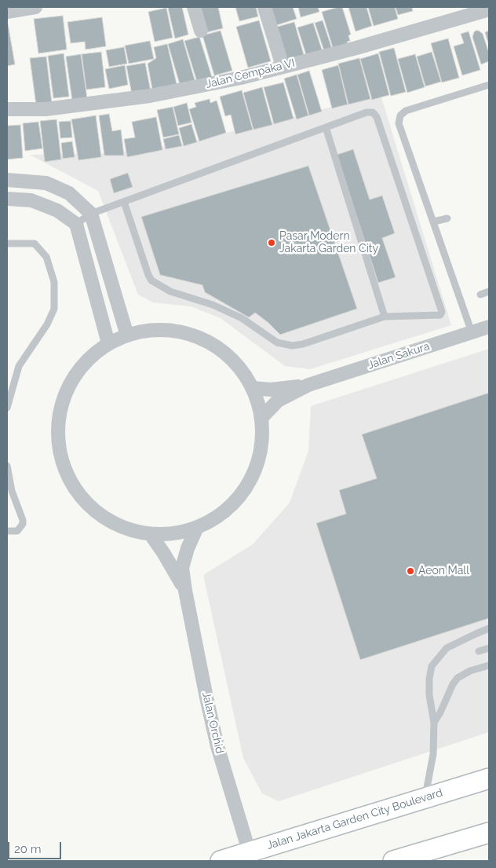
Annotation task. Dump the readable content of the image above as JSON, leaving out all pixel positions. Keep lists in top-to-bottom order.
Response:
{
  "streets": {
    "street": [
      "Jalan Cempaka VI",
      "Jalan Sakura",
      "Jalan Orchid",
      "Jalan Jakarta Garden City Boulevard"
    ]
  },
  "crossings": [
    ["Jalan Orchid", "Jalan Jakarta Garden City Boulevard"]
  ],
  "places": ["Pasar Modern Jakarta Garden City", "Aeon Mall"],
  "scale_bar": "20 m"
}
